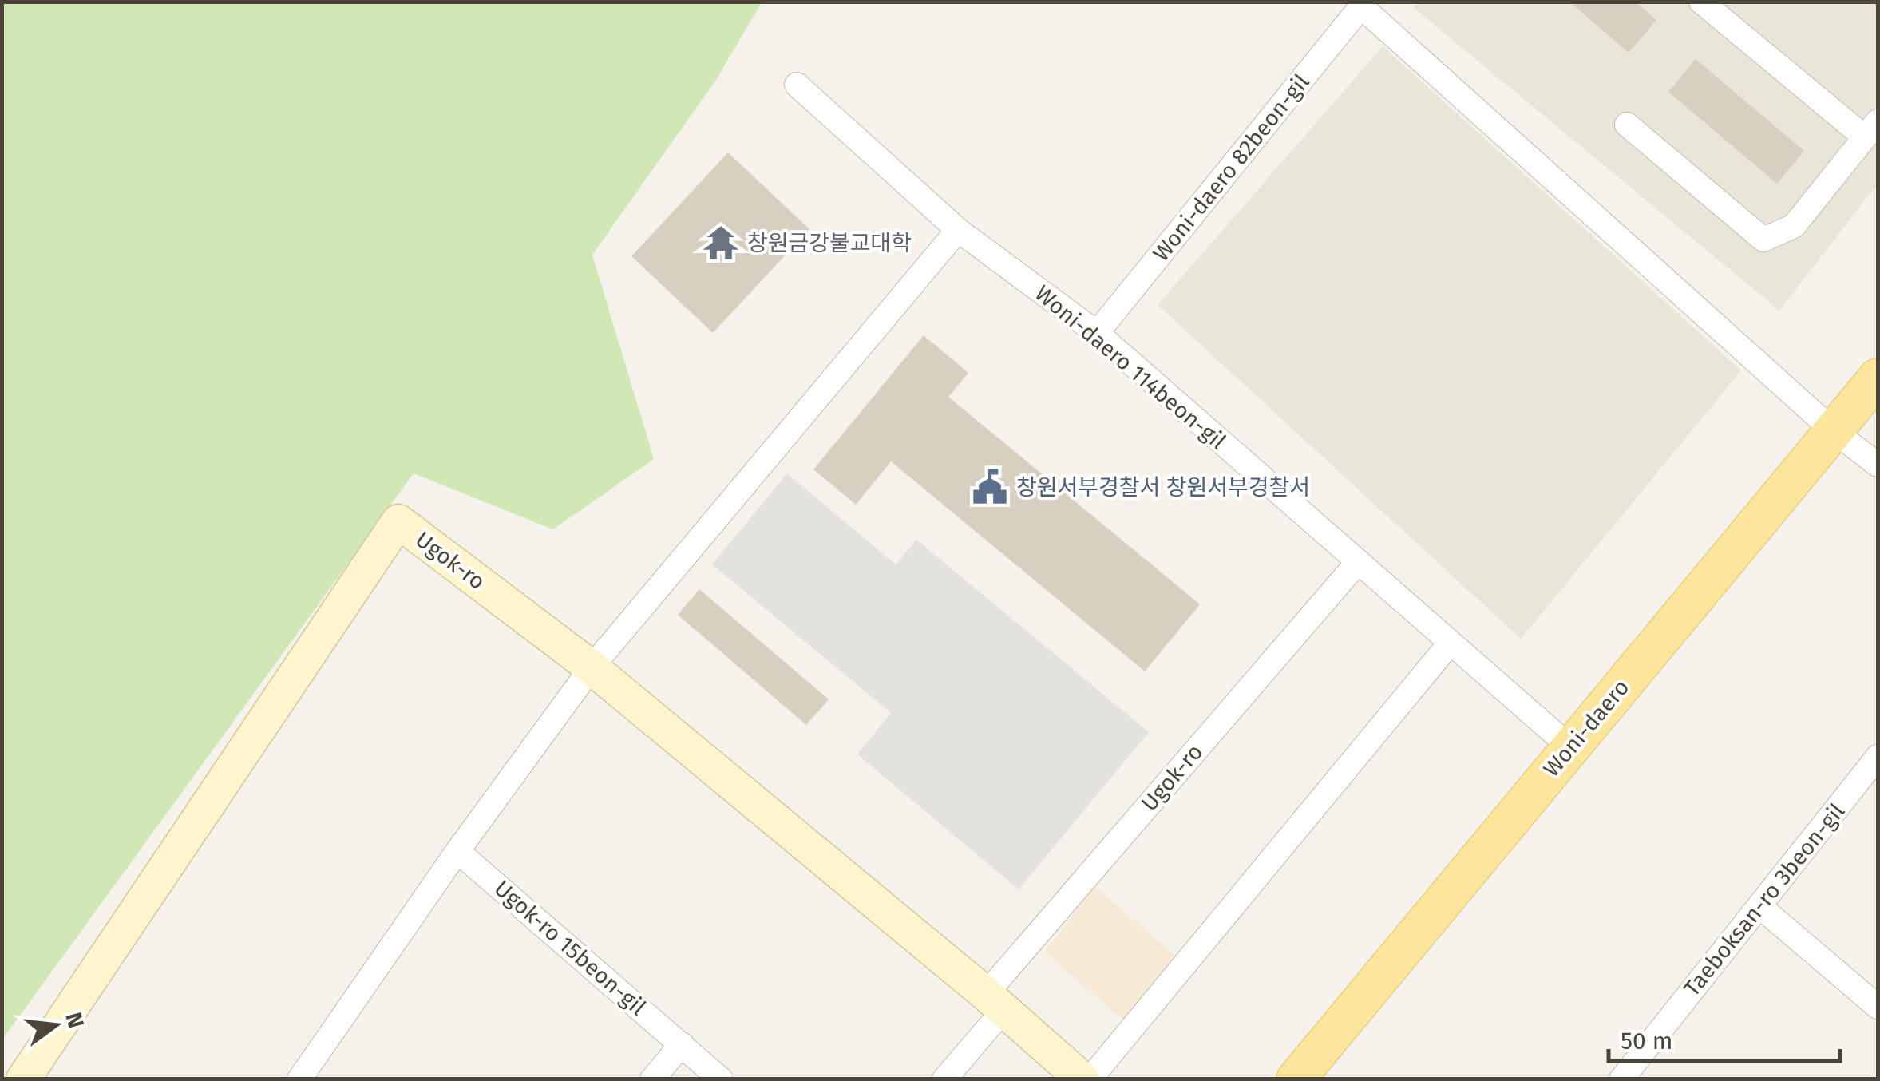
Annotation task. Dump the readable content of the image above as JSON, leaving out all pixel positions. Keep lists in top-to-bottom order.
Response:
{
  "streets": {
    "main road": ["Woni-daero"],
    "street": [
      "Woni-daero 82beon-gil",
      "Woni-daero 114beon-gil",
      "Ugok-ro",
      "Taeboksan-ro 3beon-gil",
      "Ugok-ro 15beon-gil"
    ]
  },
  "crossings": [
    ["Woni-daero 82beon-gil", "Woni-daero 114beon-gil"],
    ["Woni-daero 114beon-gil", "Ugok-ro"],
    ["Woni-daero 114beon-gil", "Woni-daero"]
  ],
  "places": {
    "temple": ["창원금강불교대학"],
    "public building": ["창원서부경찰서 창원서부경찰서"]
  },
  "scale_bar": "50 m",
  "north": "right"
}
